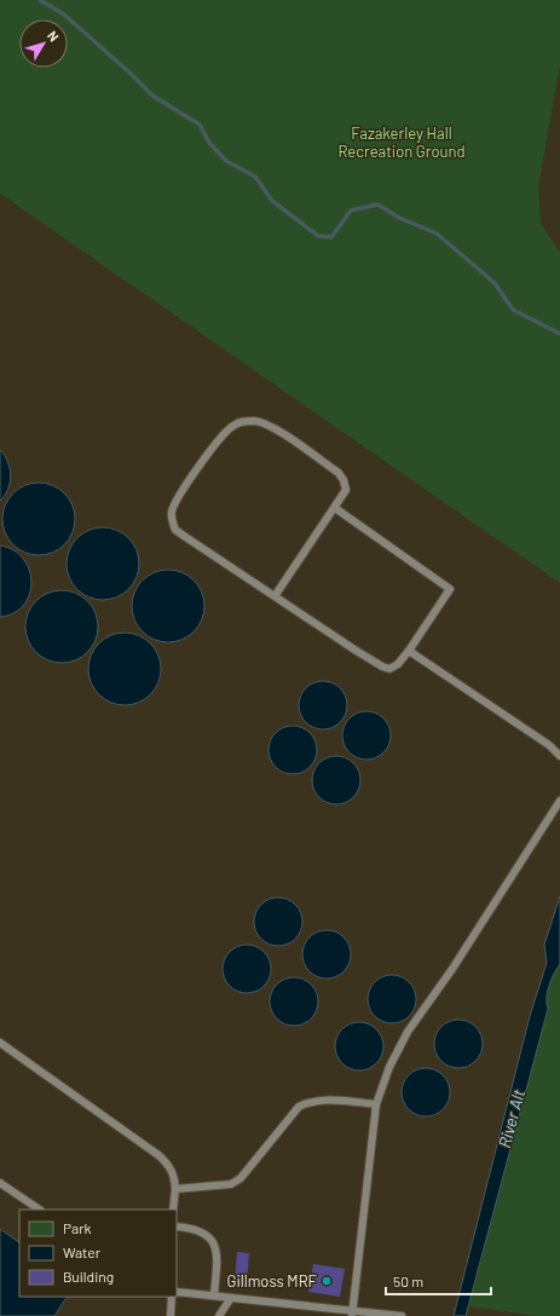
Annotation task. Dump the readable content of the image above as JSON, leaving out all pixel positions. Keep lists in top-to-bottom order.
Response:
{
  "water": ["River Alt"],
  "parks": ["Fazakerley Hall Recreation Ground"],
  "places": ["Gillmoss MRF"],
  "legend": ["Park", "Water", "Building"],
  "scale_bar": "50 m",
  "north": "top right"
}
